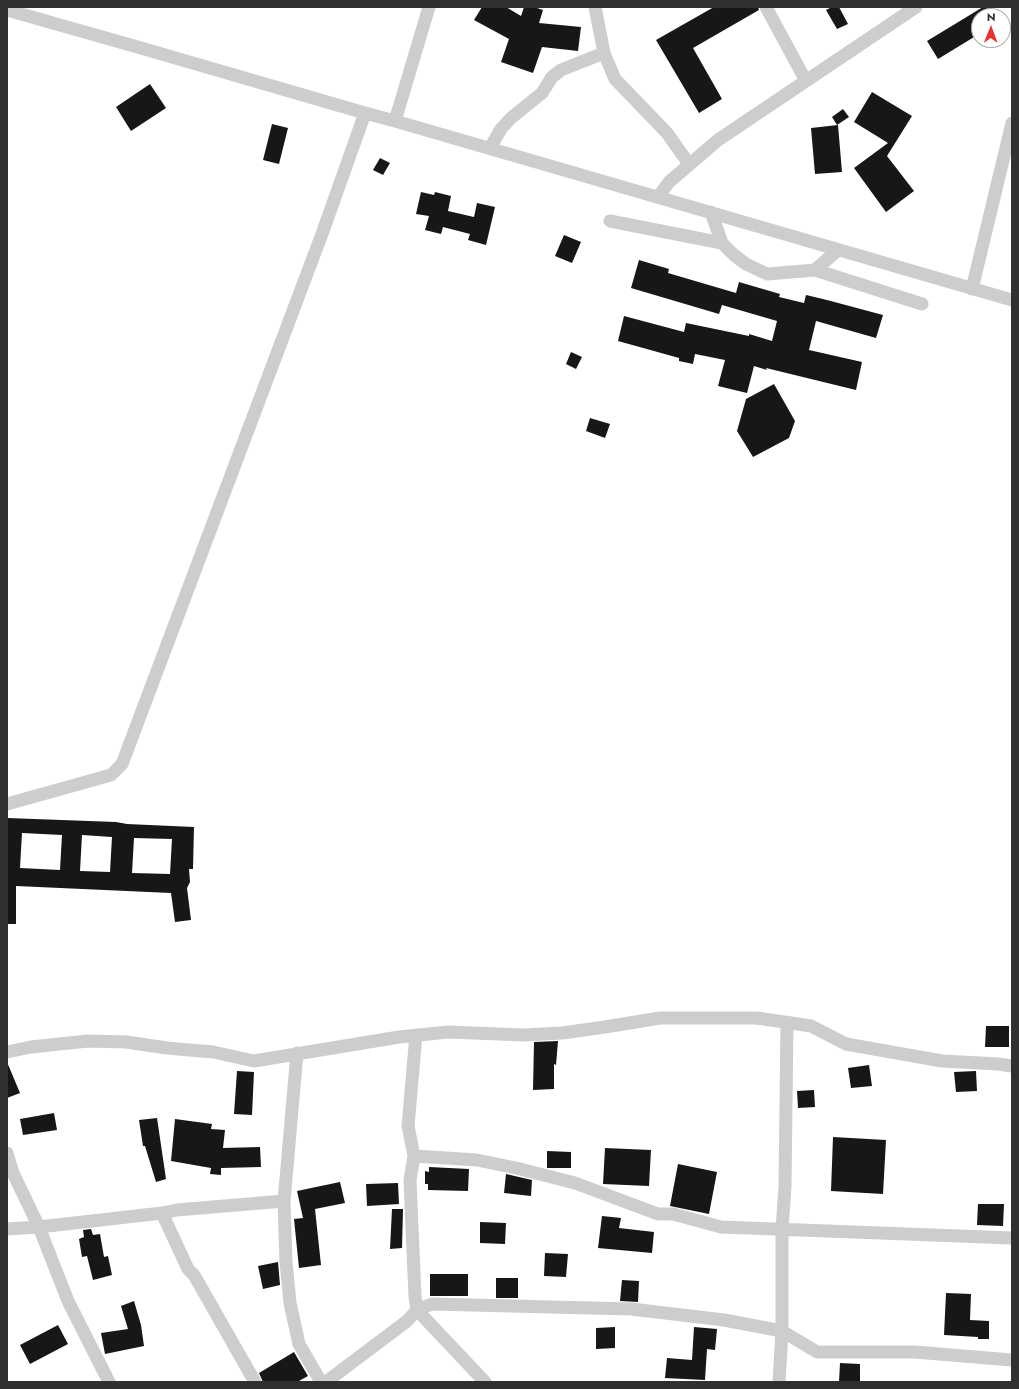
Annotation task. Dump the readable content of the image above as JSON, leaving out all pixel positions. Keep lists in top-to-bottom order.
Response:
{
  "north": "top"
}
